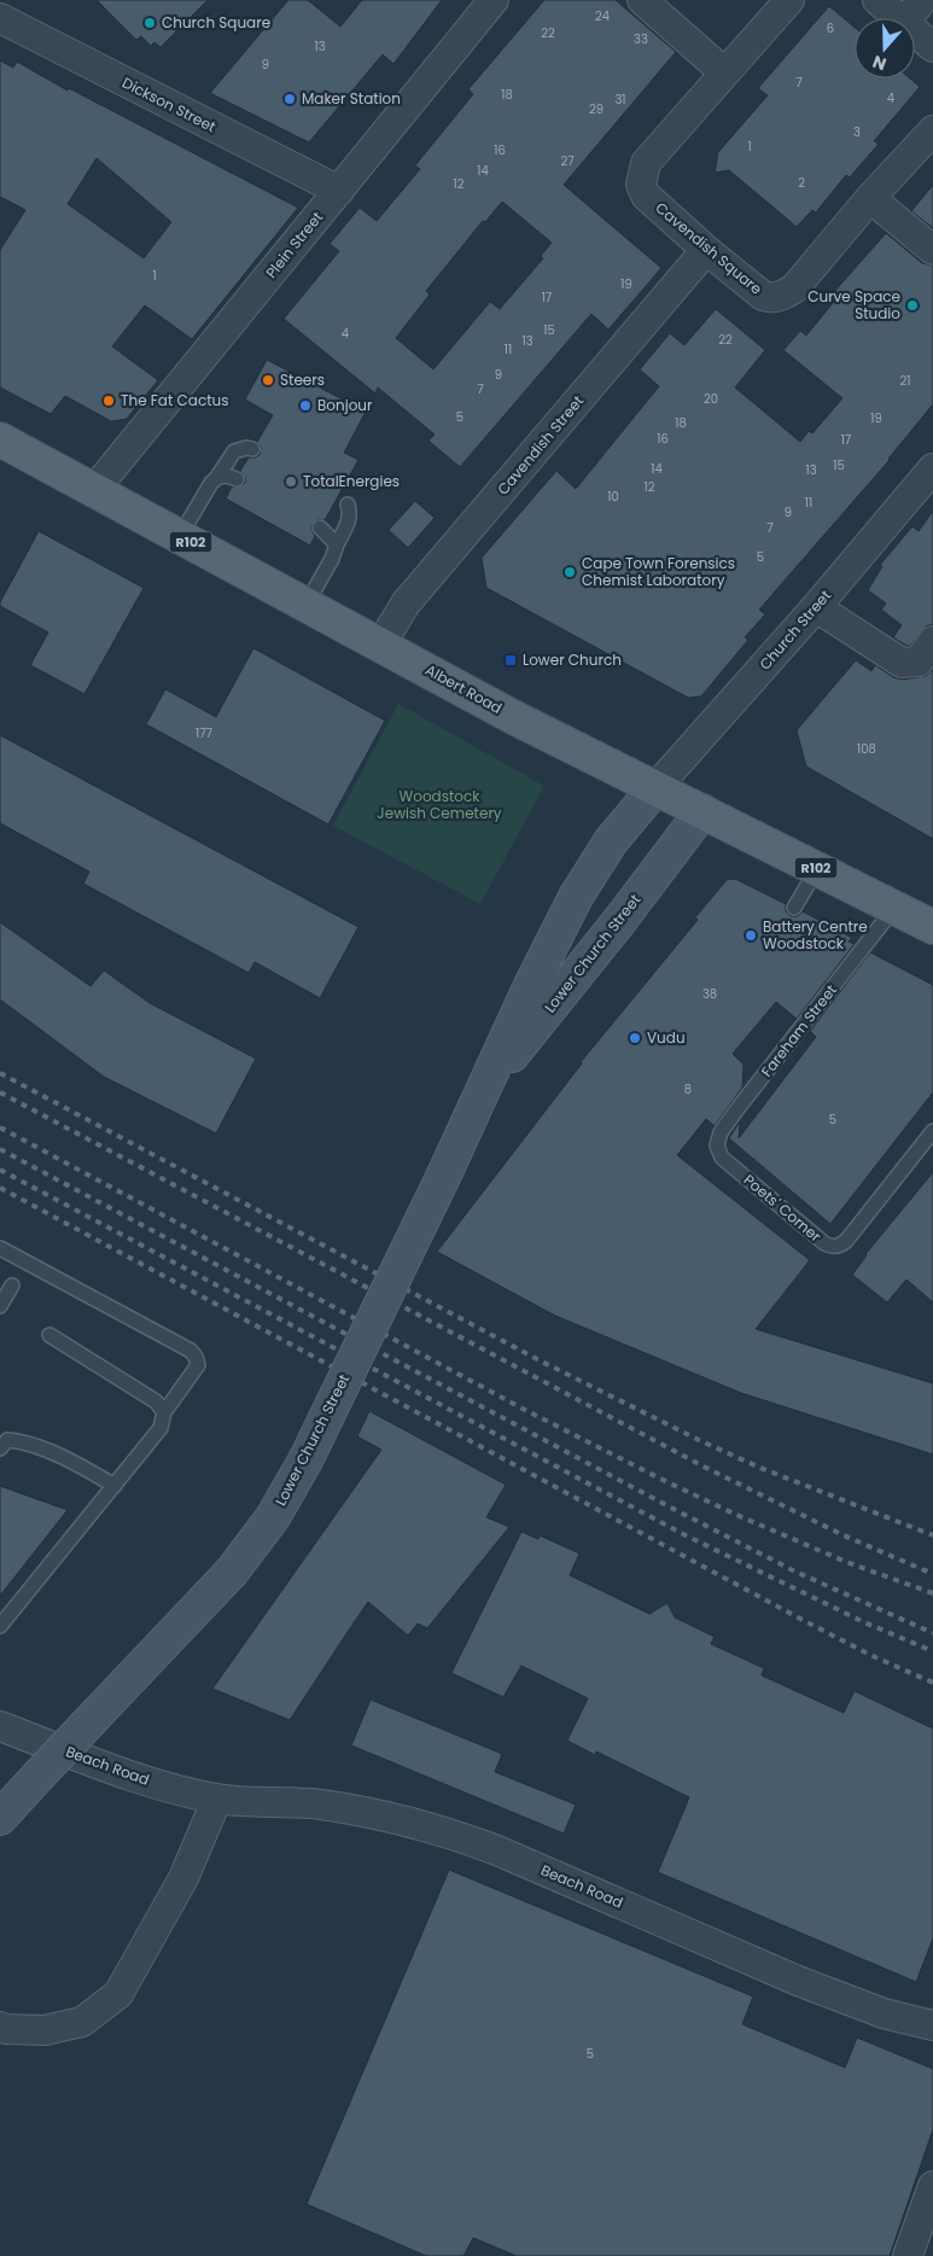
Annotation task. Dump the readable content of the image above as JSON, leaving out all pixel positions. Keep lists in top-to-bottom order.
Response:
{
  "streets": {
    "main road": ["R102", "Albert Road", "Lower Church Street"],
    "street": [
      "Dickson Street",
      "Plein Street",
      "Cavendish Square",
      "Cavendish Street",
      "Church Street",
      "Beach Road"
    ],
    "lane": ["Fareham Street", "Poets' Corner"]
  },
  "crossings": [
    ["Dickson Street", "Plein Street"],
    ["Plein Street", "Albert Road"],
    ["Cavendish Square", "Cavendish Street"],
    ["Cavendish Street", "Albert Road"],
    ["Church Street", "Albert Road"],
    ["Church Street", "Lower Church Street"],
    ["Albert Road", "Lower Church Street"],
    ["Albert Road", "Fareham Street"],
    ["Fareham Street", "Poets' Corner"]
  ],
  "parks": ["Woodstock Jewish Cemetery"],
  "places": {
    "other": [
      "Church Square",
      "Maker Station",
      "Curve Space Studio",
      "Steers",
      "The Fat Cactus",
      "Bonjour",
      "TotalEnergies",
      "Cape Town Forensics Chemist Laboratory",
      "Battery Centre Woodstock",
      "Vudu"
    ],
    "transit": ["Lower Church"]
  },
  "house_numbers": [
    "24",
    "6",
    "22",
    "33",
    "13",
    "9",
    "7",
    "18",
    "4",
    "31",
    "29",
    "3",
    "1",
    "16",
    "27",
    "14",
    "2",
    "12",
    "1",
    "19",
    "17",
    "15",
    "4",
    "22",
    "13",
    "11",
    "9",
    "21",
    "7",
    "20",
    "5",
    "19",
    "18",
    "16",
    "17",
    "15",
    "14",
    "13",
    "12",
    "10",
    "11",
    "9",
    "7",
    "5",
    "177",
    "108",
    "38",
    "8",
    "5",
    "5"
  ],
  "north": "bottom"
}
